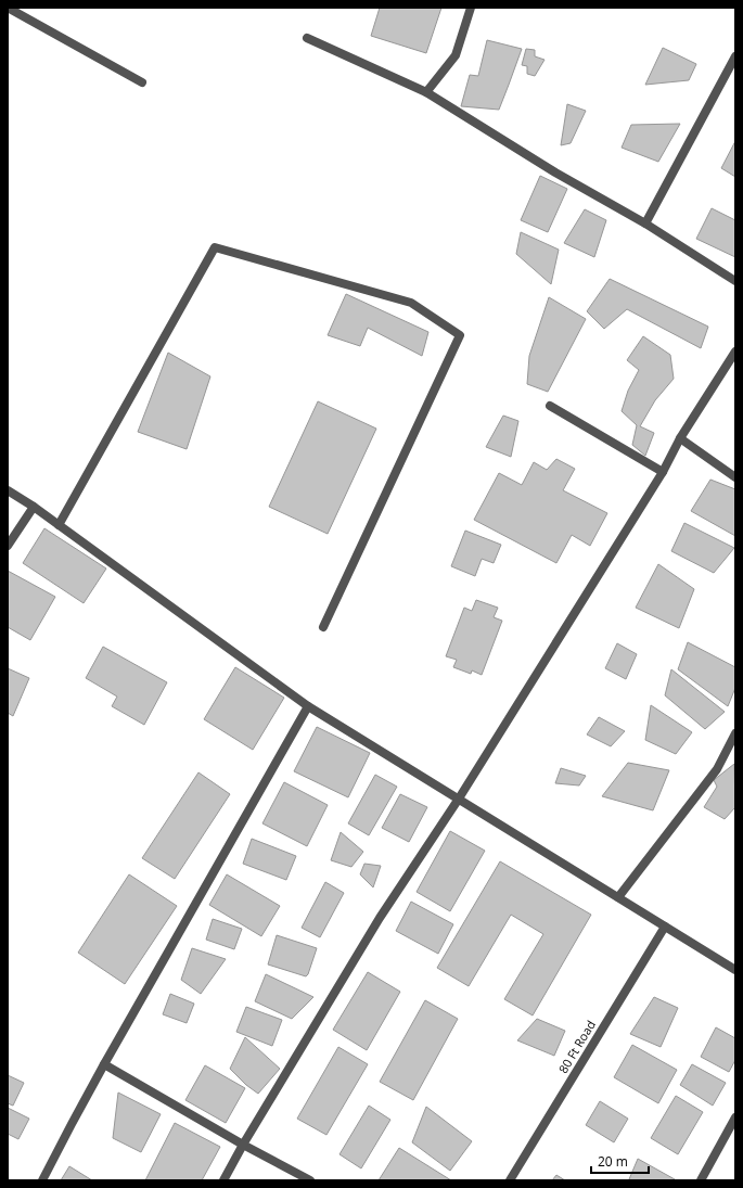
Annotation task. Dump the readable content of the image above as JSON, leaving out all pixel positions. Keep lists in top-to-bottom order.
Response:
{
  "streets": {
    "street": ["80 Ft Road"]
  },
  "scale_bar": "20 m"
}
